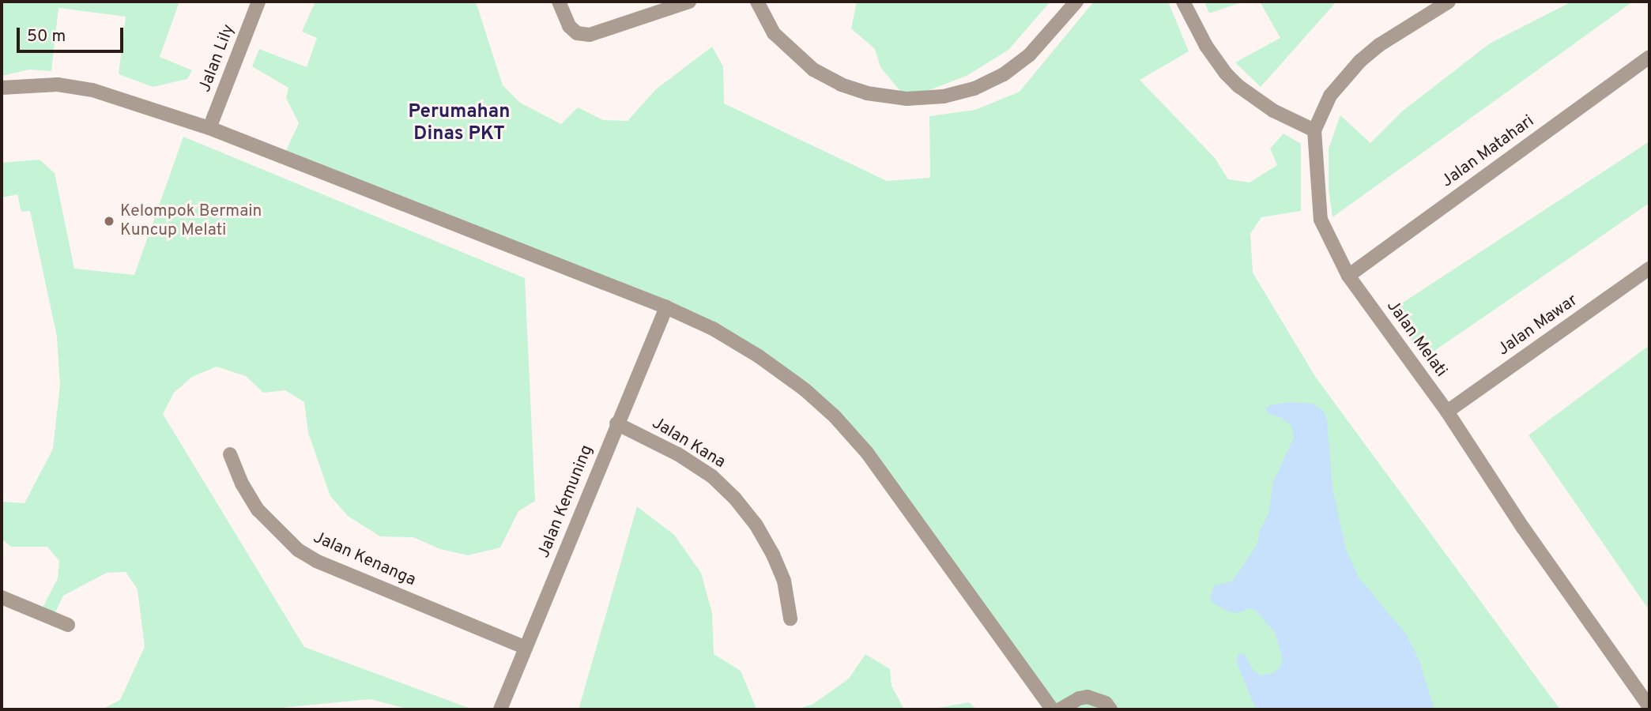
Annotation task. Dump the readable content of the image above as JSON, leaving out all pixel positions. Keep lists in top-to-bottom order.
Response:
{
  "streets": {
    "street": [
      "Jalan Lily",
      "Jalan Matahari",
      "Jalan Mawar",
      "Jalan Melati",
      "Jalan Kana",
      "Jalan Kemuning",
      "Jalan Kenanga"
    ]
  },
  "crossings": [
    ["Jalan Matahari", "Jalan Melati"],
    ["Jalan Mawar", "Jalan Melati"],
    ["Jalan Kana", "Jalan Kemuning"],
    ["Jalan Kemuning", "Jalan Kenanga"]
  ],
  "districts": ["Perumahan Dinas PKT"],
  "places": ["Kelompok Bermain Kuncup Melati"],
  "scale_bar": "50 m"
}
